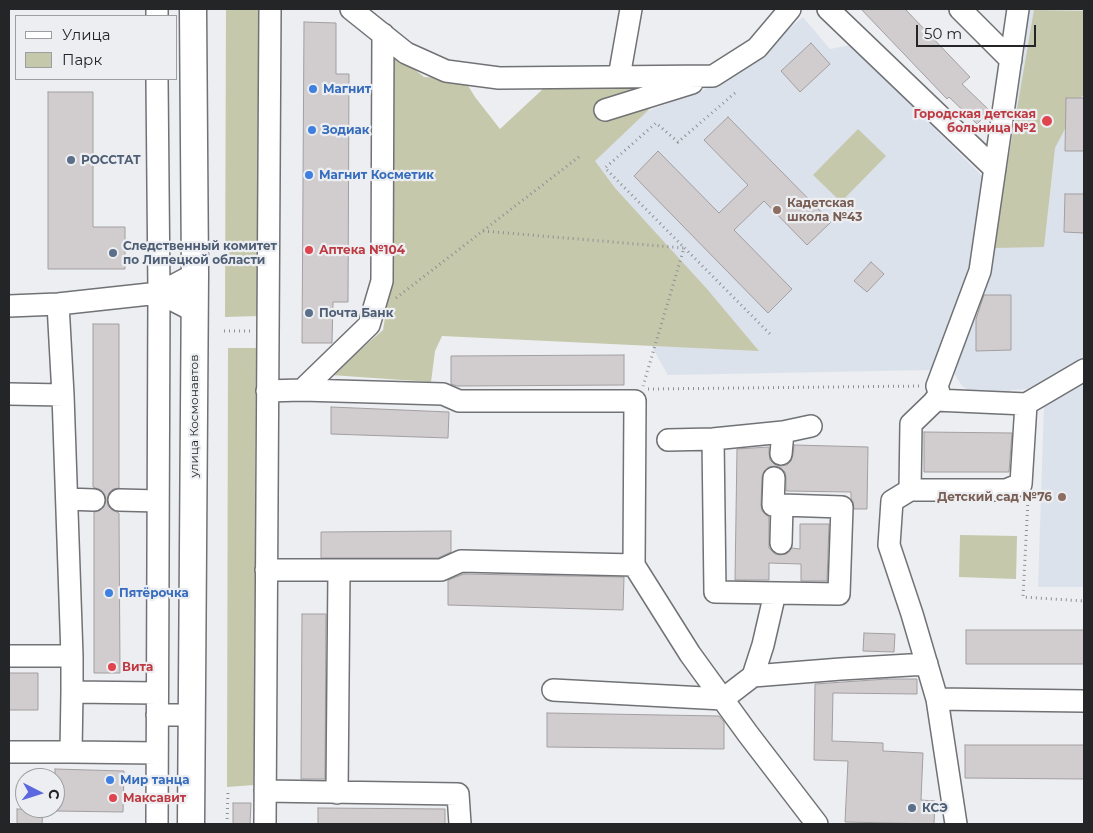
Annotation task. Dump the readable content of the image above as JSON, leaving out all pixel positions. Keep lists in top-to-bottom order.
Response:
{
  "streets": {
    "main road": ["улица Космонавтов"]
  },
  "places": [
    "Магнит",
    "Городская детская больница №2",
    "Зодиак",
    "РОССТАТ",
    "Магнит Косметик",
    "Кадетская школа №43",
    "Аптека №104",
    "Следственный комитет по Липецкой области",
    "Почта Банк",
    "Детский сад №76",
    "Пятёрочка",
    "Вита",
    "Мир танца",
    "Максавит",
    "КСЭ"
  ],
  "legend": ["Улица", "Парк"],
  "scale_bar": "50 m",
  "north": "right"
}
